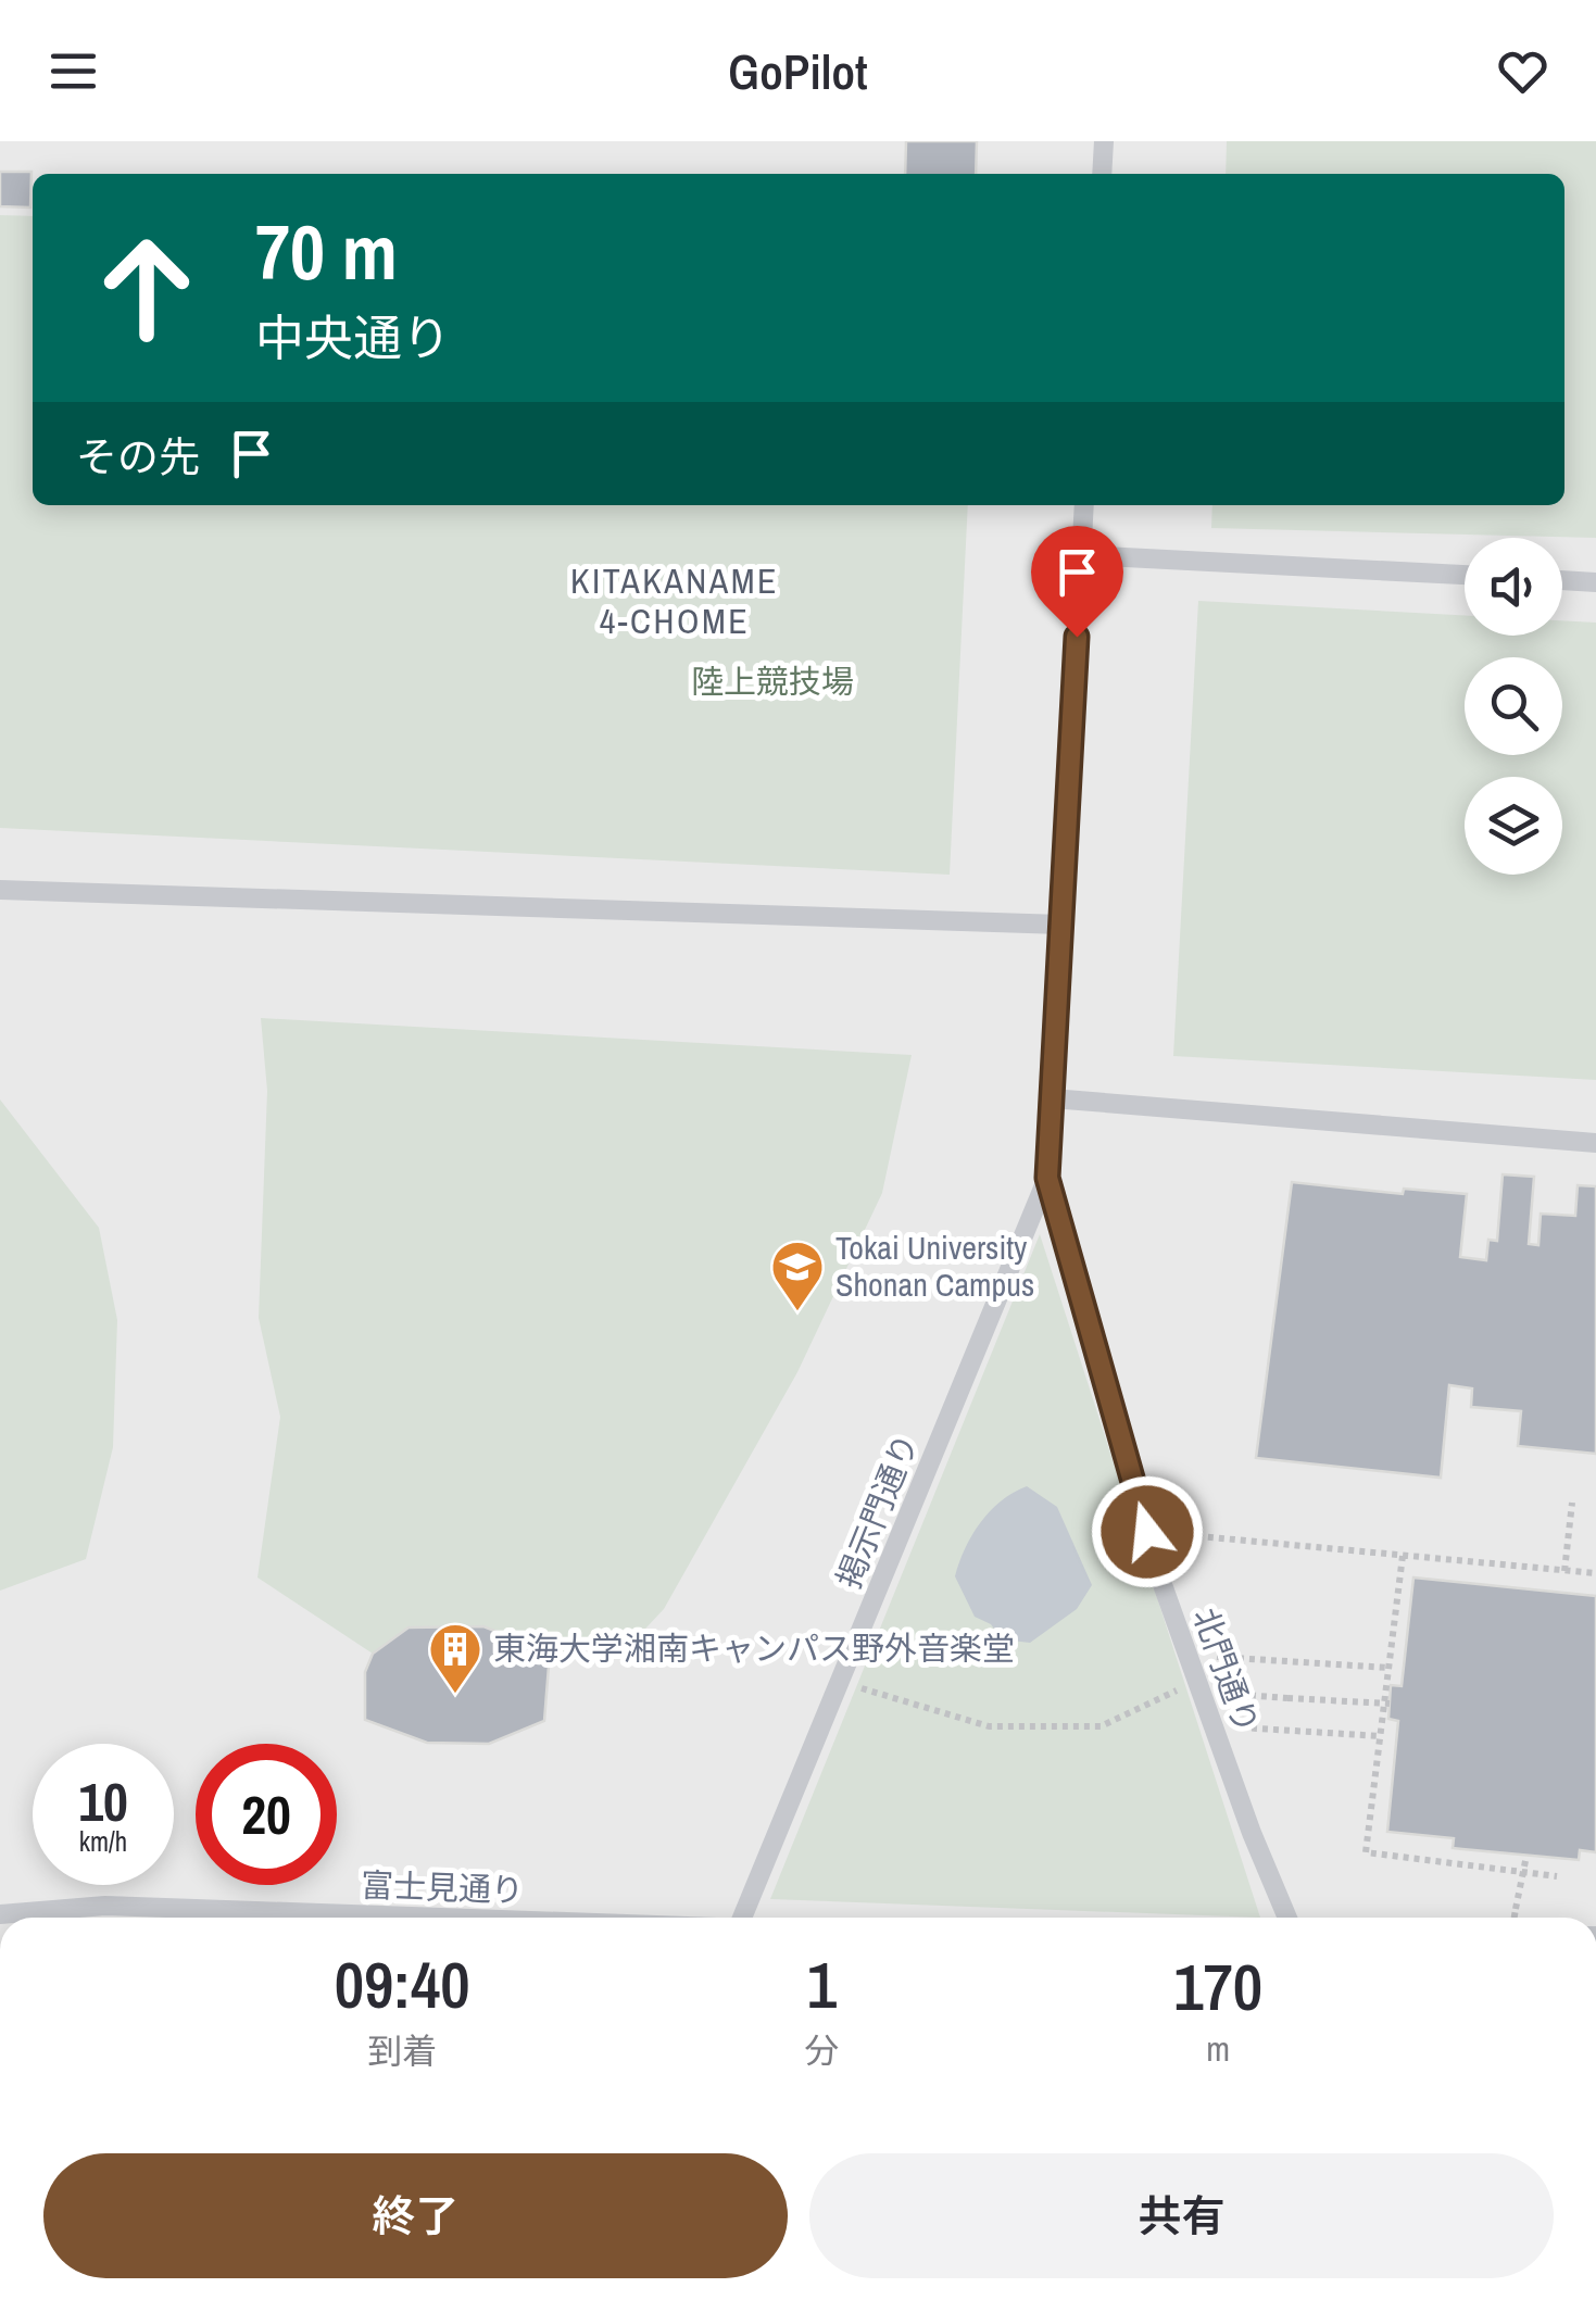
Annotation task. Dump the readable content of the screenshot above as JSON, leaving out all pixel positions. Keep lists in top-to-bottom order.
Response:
{
  "streets": {
    "lane": ["掲示門通り", "北門通り", "富士見通り"]
  },
  "crossings": [
    ["掲示門通り", "北門通り"]
  ],
  "districts": ["KITAKANAME 4-CHOME"],
  "parks": ["陸上競技場"],
  "places": {
    "school or university": ["Tokai University Shonan Campus"],
    "building": ["東海大学湘南キャンパス野外音楽堂"]
  },
  "page": {
    "header": "GoPilot",
    "turn": ["70 m", "中央通り"],
    "then": "その先",
    "speed": "10 km/h",
    "limit": "20",
    "eta": [
      "09:40",
      "到着",
      "1",
      "分",
      "170",
      "m"
    ],
    "buttons": ["終了", "共有"]
  }
}
